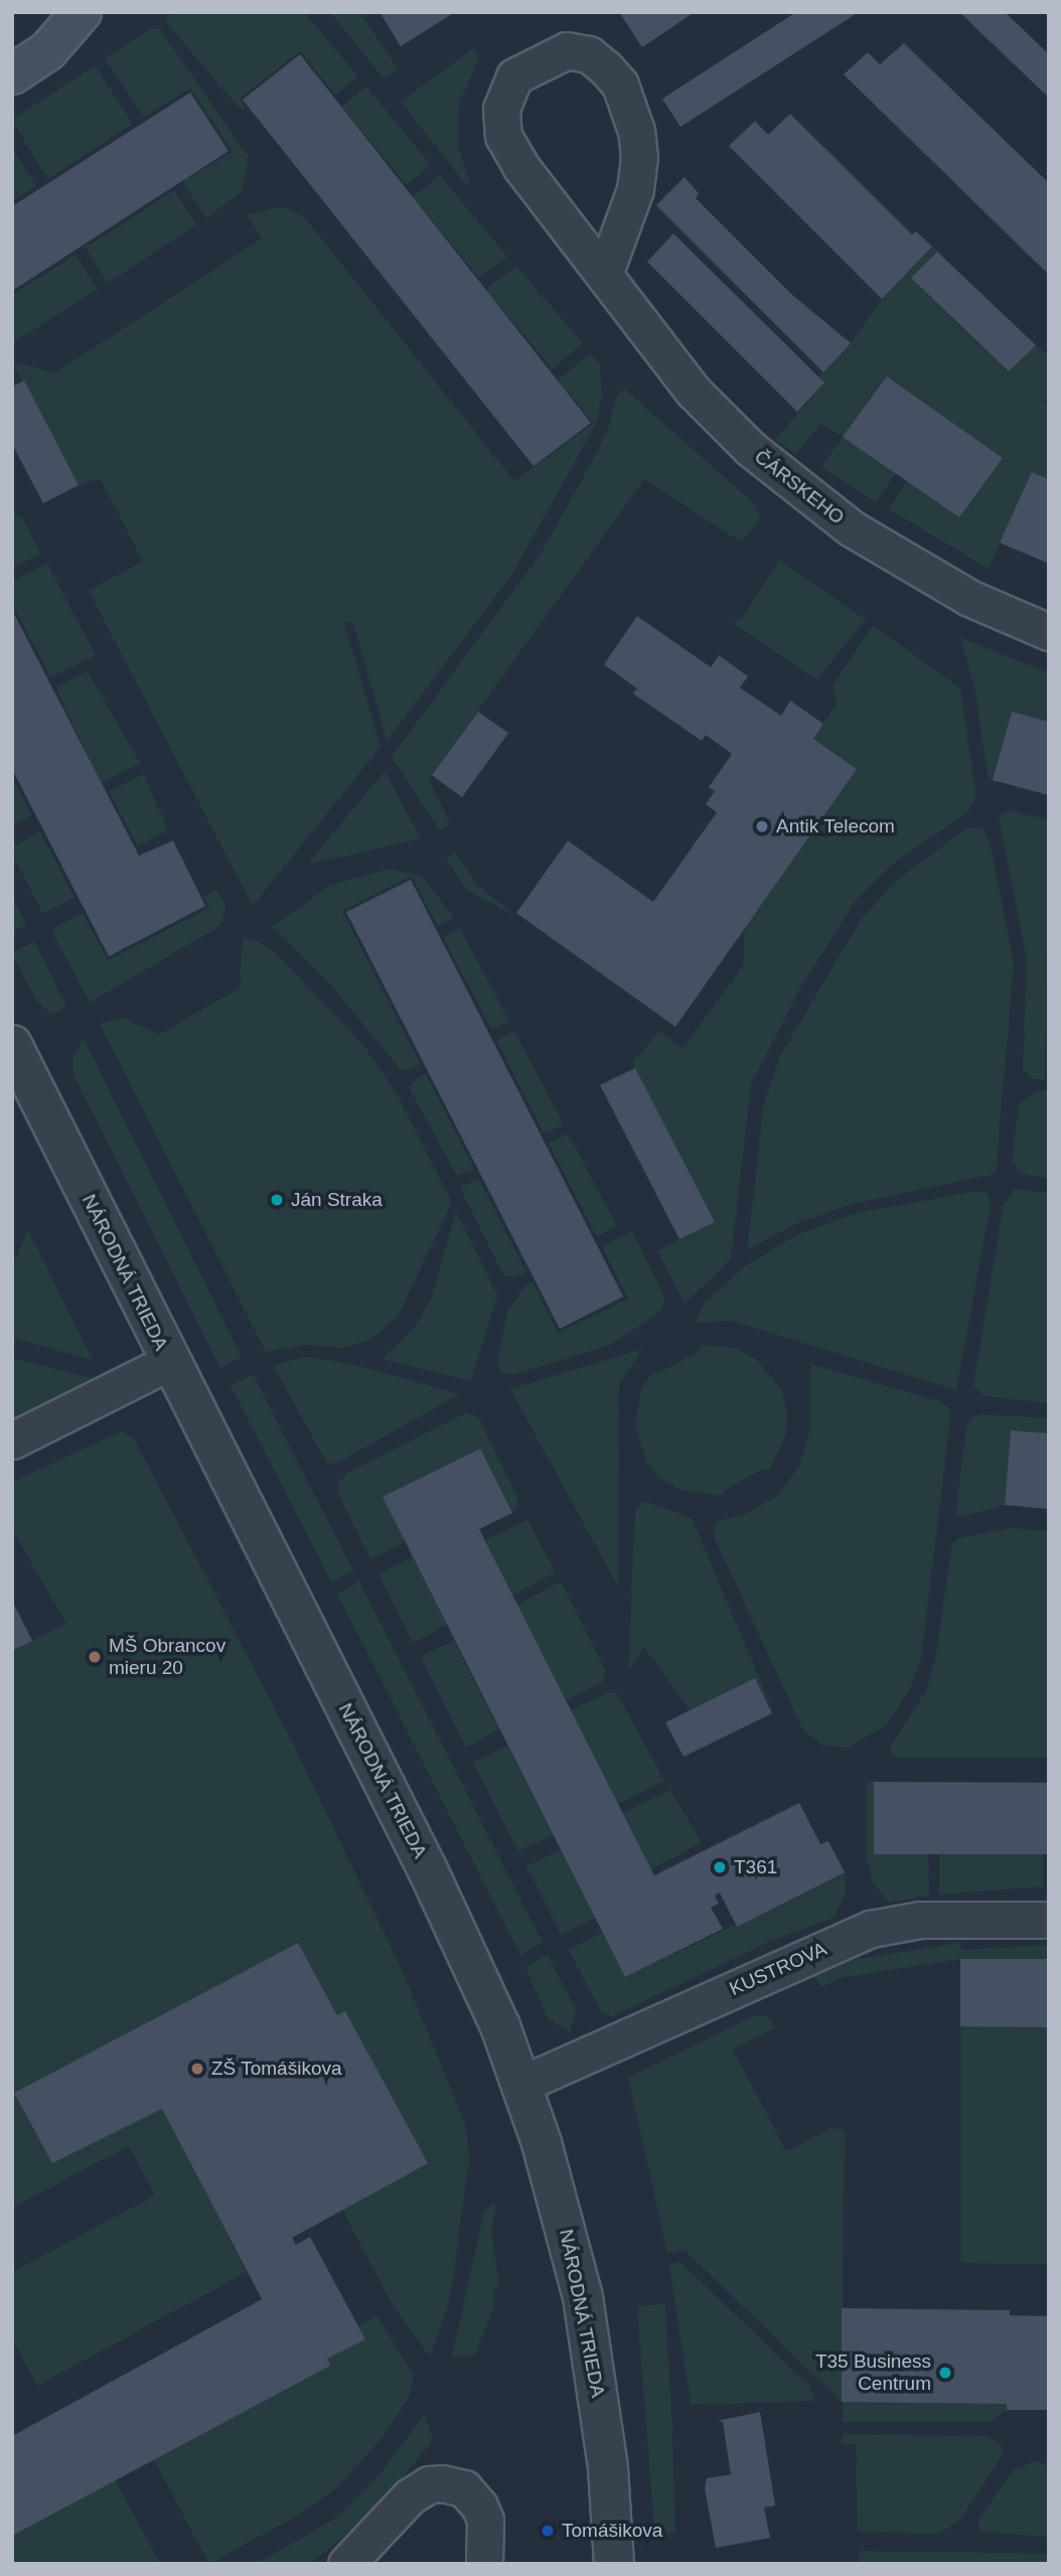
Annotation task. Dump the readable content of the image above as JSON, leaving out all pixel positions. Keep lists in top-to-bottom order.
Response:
{
  "streets": {
    "street": ["ČÁRSKEHO", "NÁRODNÁ TRIEDA", "KUSTROVA"]
  },
  "crossings": [
    ["NÁRODNÁ TRIEDA", "KUSTROVA"]
  ],
  "places": [
    "Antik Telecom",
    "Ján Straka",
    "MŠ Obrancov mieru 20",
    "T361",
    "ZŠ Tomášikova",
    "T35 Business Centrum",
    "Tomášikova"
  ]
}
